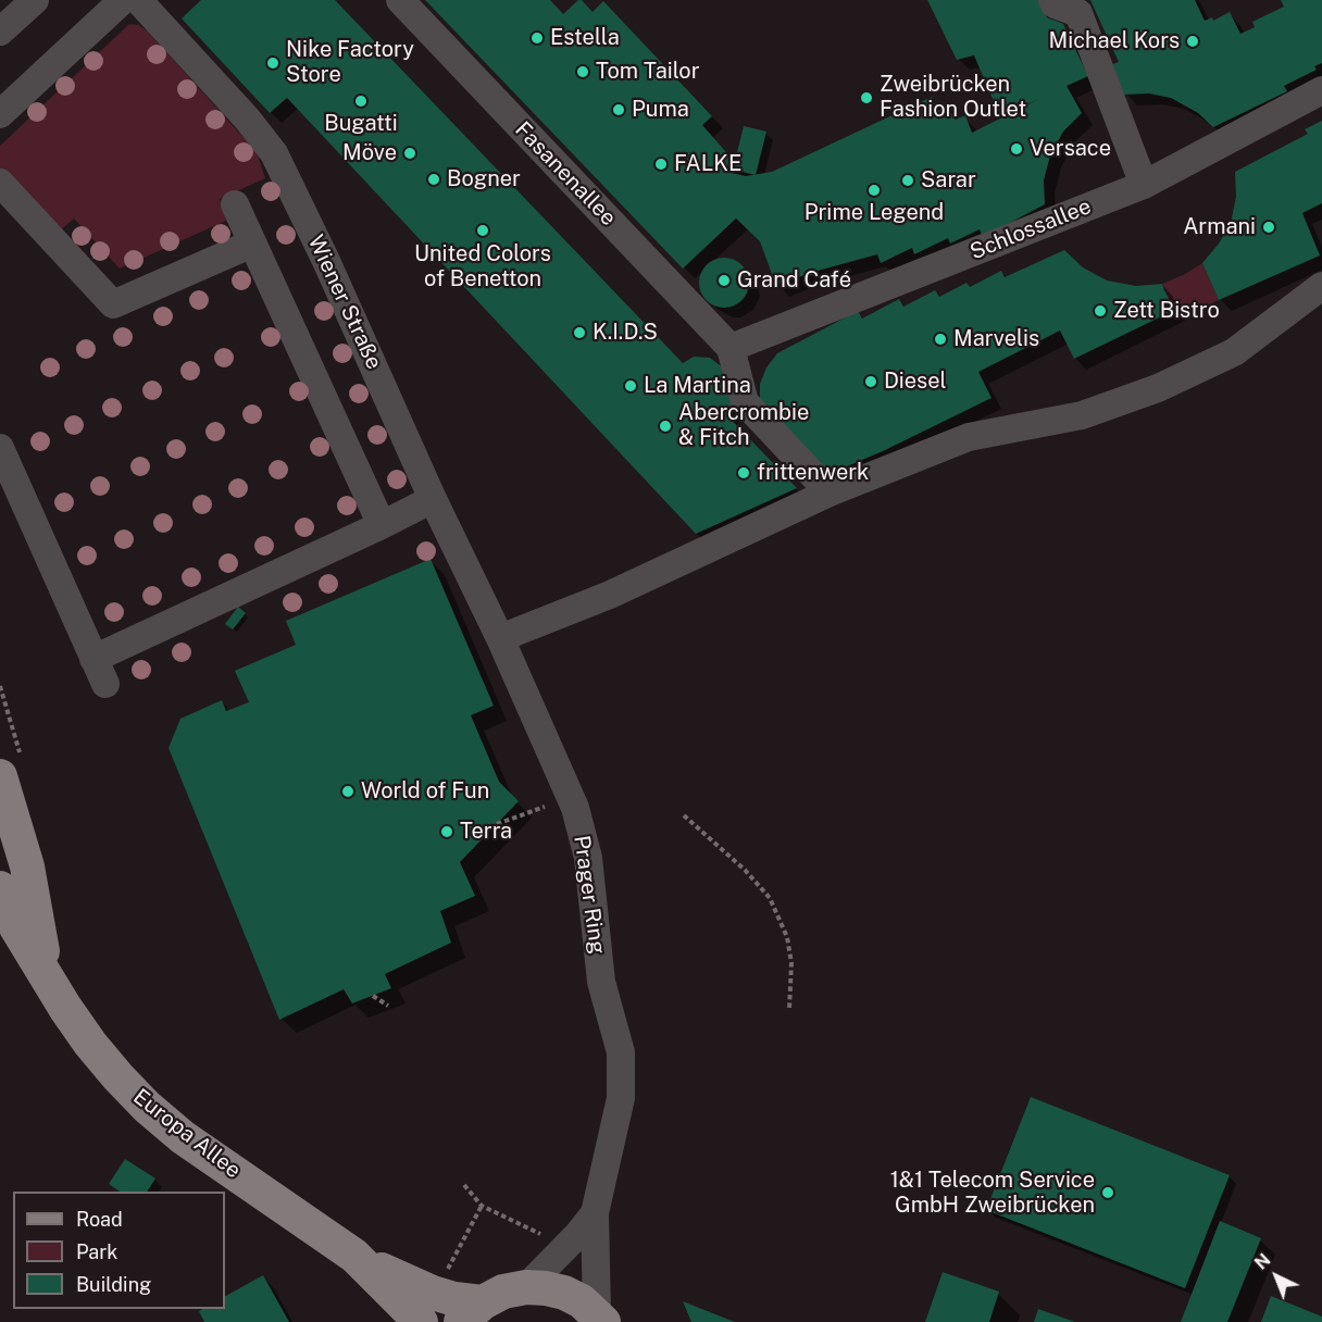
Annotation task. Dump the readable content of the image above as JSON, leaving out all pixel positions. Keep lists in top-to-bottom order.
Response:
{
  "streets": {
    "main road": ["Europa Allee"],
    "street": [
      "Fasanenallee",
      "Schlossallee",
      "Wiener Straße",
      "Prager Ring"
    ]
  },
  "crossings": [
    ["Fasanenallee", "Schlossallee"],
    ["Wiener Straße", "Prager Ring"]
  ],
  "places": [
    "Estella",
    "Michael Kors",
    "Nike Factory Store",
    "Tom Tailor",
    "Zweibrücken Fashion Outlet",
    "Bugatti",
    "Puma",
    "Versace",
    "Möve",
    "FALKE",
    "Bogner",
    "Sarar",
    "Prime Legend",
    "Armani",
    "United Colors of Benetton",
    "Grand Café",
    "Zett Bistro",
    "K.I.D.S",
    "Marvelis",
    "Diesel",
    "La Martina",
    "Abercrombie & Fitch",
    "frittenwerk",
    "World of Fun",
    "Terra",
    "1&1 Telecom Service GmbH Zweibrücken"
  ],
  "legend": ["Road", "Park", "Building"],
  "north": "top left"
}
